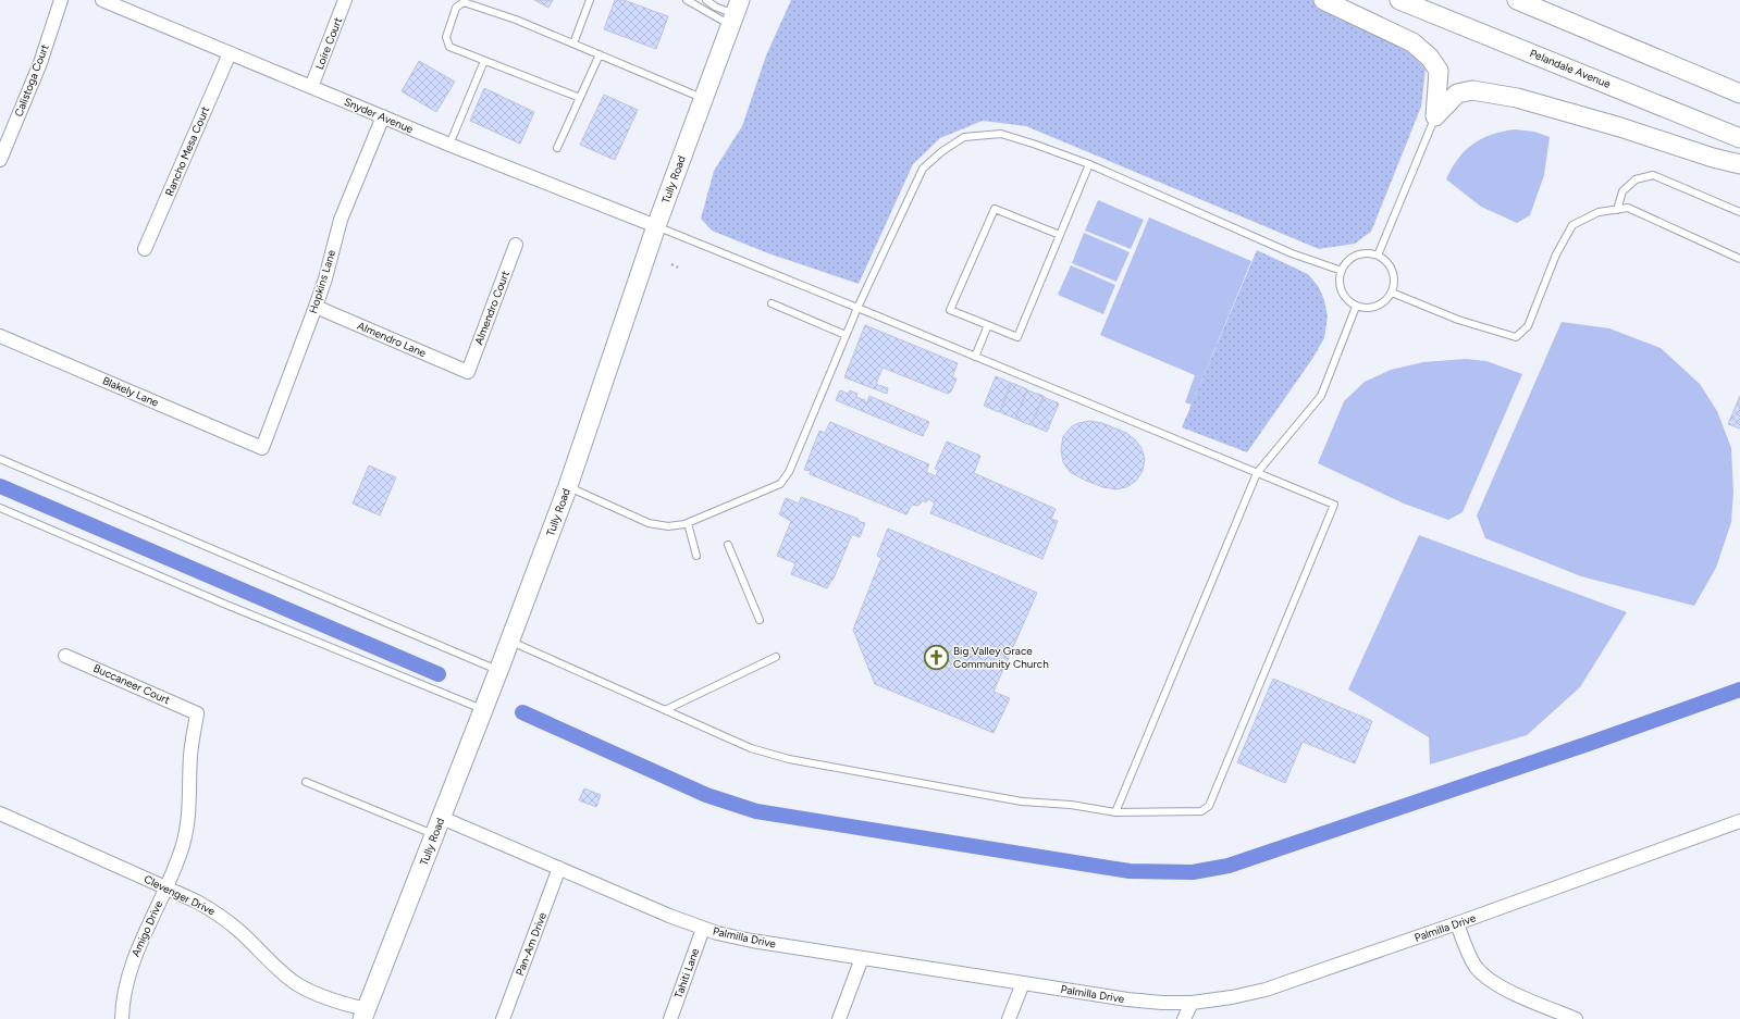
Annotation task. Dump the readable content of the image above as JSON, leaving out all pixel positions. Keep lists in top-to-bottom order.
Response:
{
  "streets": {
    "main road": ["Pelandale Avenue", "Tully Road"],
    "street": [
      "Loire Court",
      "Calistoga Court",
      "Snyder Avenue",
      "Rancho Mesa Court",
      "Hopkins Lane",
      "Almendro Court",
      "Almendro Lane",
      "Blakely Lane",
      "Buccaneer Court",
      "Clevenger Drive",
      "Palmilla Drive",
      "Amigo Drive",
      "Pan-Am Drive",
      "Tahiti Lane"
    ]
  },
  "crossings": [
    ["Loire Court", "Snyder Avenue"],
    ["Snyder Avenue", "Rancho Mesa Court"],
    ["Snyder Avenue", "Tully Road"],
    ["Snyder Avenue", "Hopkins Lane"],
    ["Tully Road", "Clevenger Drive"],
    ["Tully Road", "Palmilla Drive"],
    ["Hopkins Lane", "Almendro Lane"],
    ["Hopkins Lane", "Blakely Lane"],
    ["Almendro Court", "Almendro Lane"],
    ["Buccaneer Court", "Amigo Drive"],
    ["Clevenger Drive", "Amigo Drive"],
    ["Palmilla Drive", "Pan-Am Drive"],
    ["Palmilla Drive", "Tahiti Lane"]
  ],
  "places": {
    "church": ["Big Valley Grace Community Church"]
  }
}
